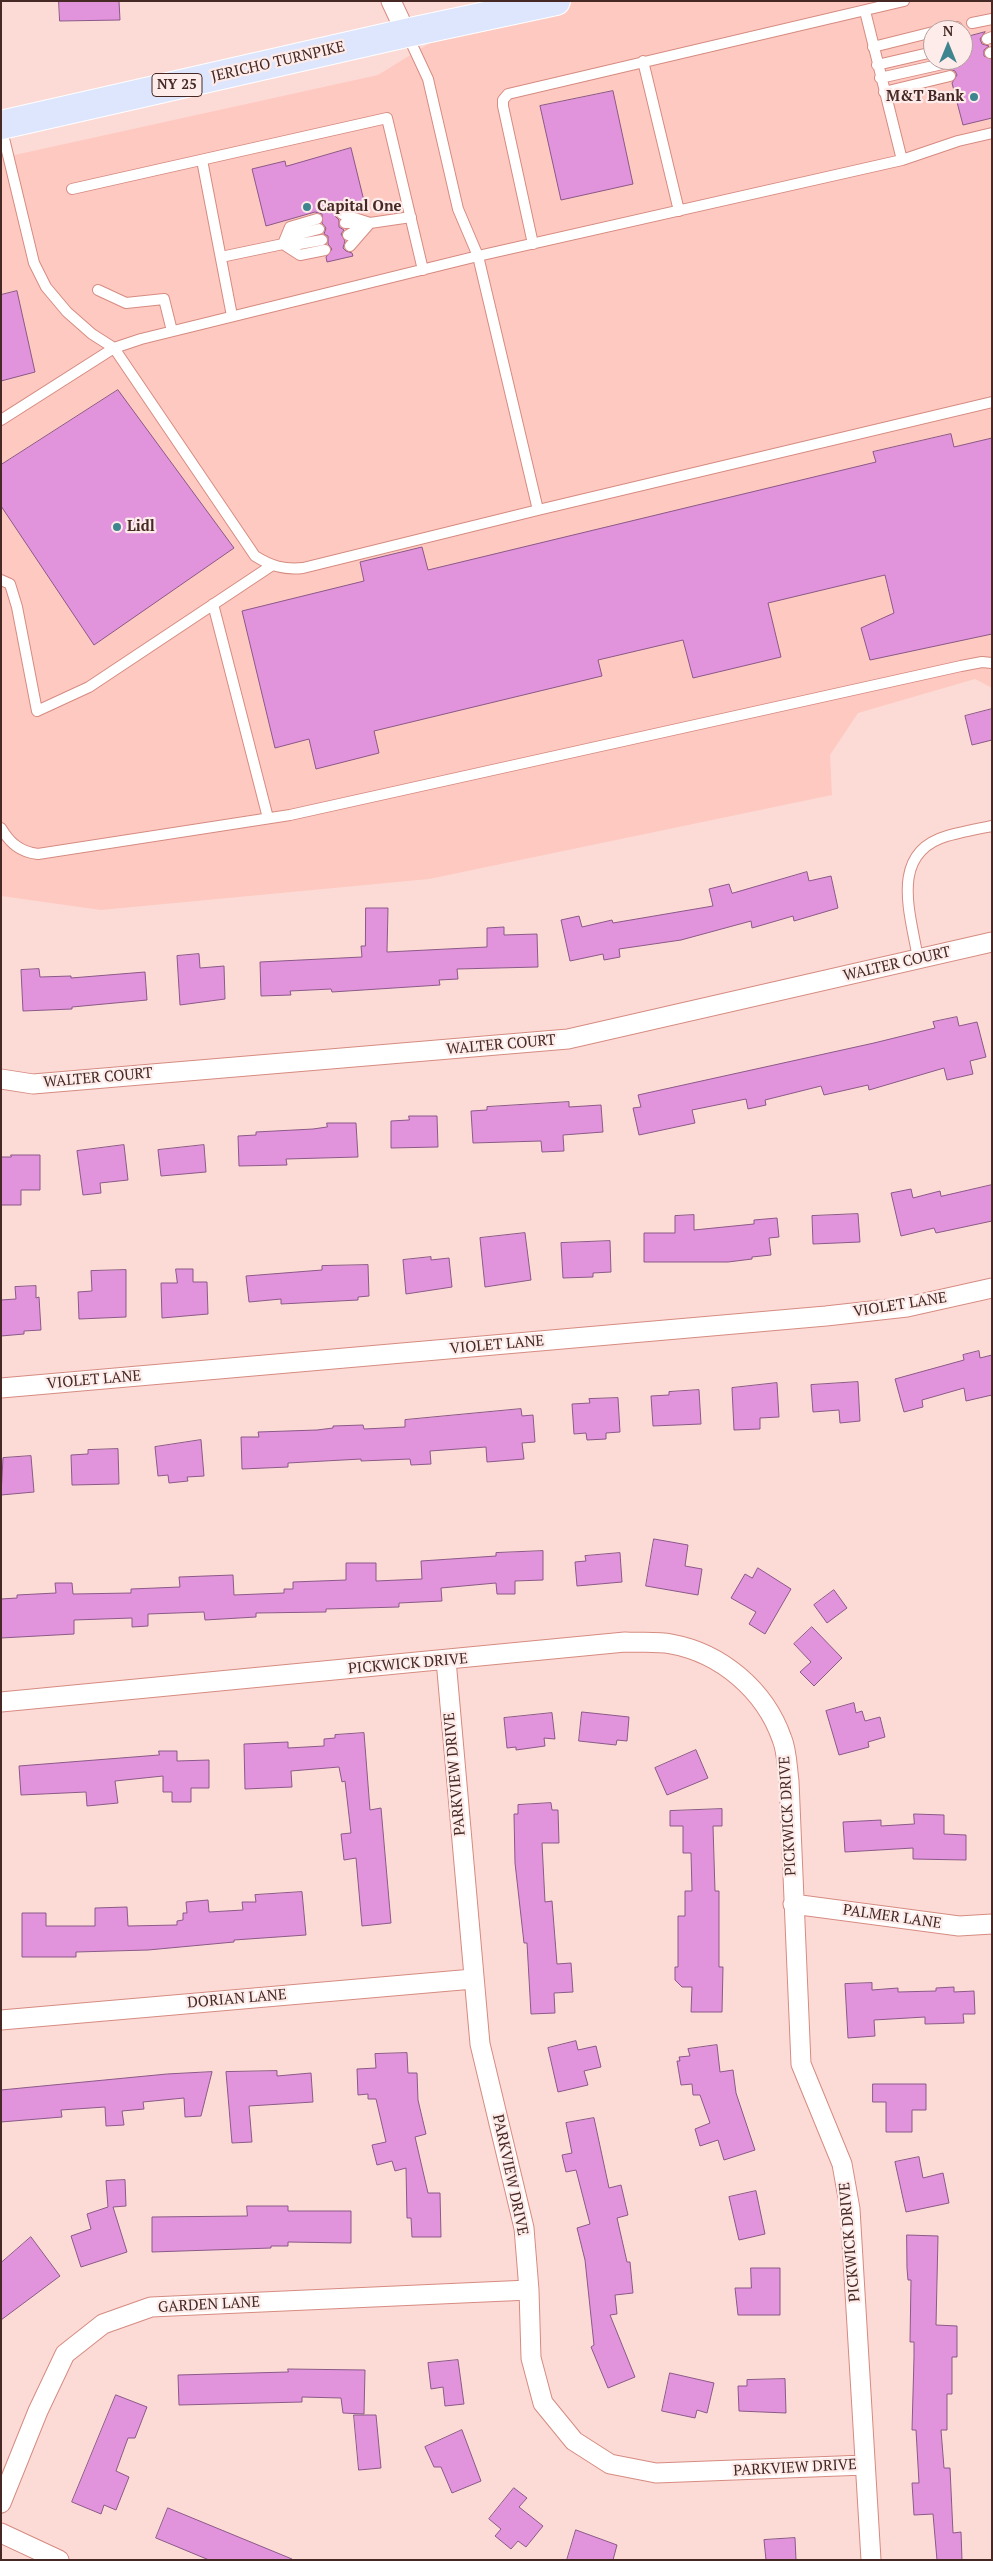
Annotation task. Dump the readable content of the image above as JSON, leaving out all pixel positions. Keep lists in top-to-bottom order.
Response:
{
  "streets": {
    "main road": ["JERICHO TURNPIKE", "NY 25"],
    "street": [
      "WALTER COURT",
      "VIOLET LANE",
      "PICKWICK DRIVE",
      "PARKVIEW DRIVE",
      "PALMER LANE",
      "DORIAN LANE",
      "GARDEN LANE"
    ]
  },
  "crossings": [
    ["PICKWICK DRIVE", "PARKVIEW DRIVE"],
    ["PICKWICK DRIVE", "PALMER LANE"],
    ["PARKVIEW DRIVE", "DORIAN LANE"],
    ["PARKVIEW DRIVE", "GARDEN LANE"]
  ],
  "places": ["M&T Bank", "Capital One", "Lidl"],
  "north": "top"
}
